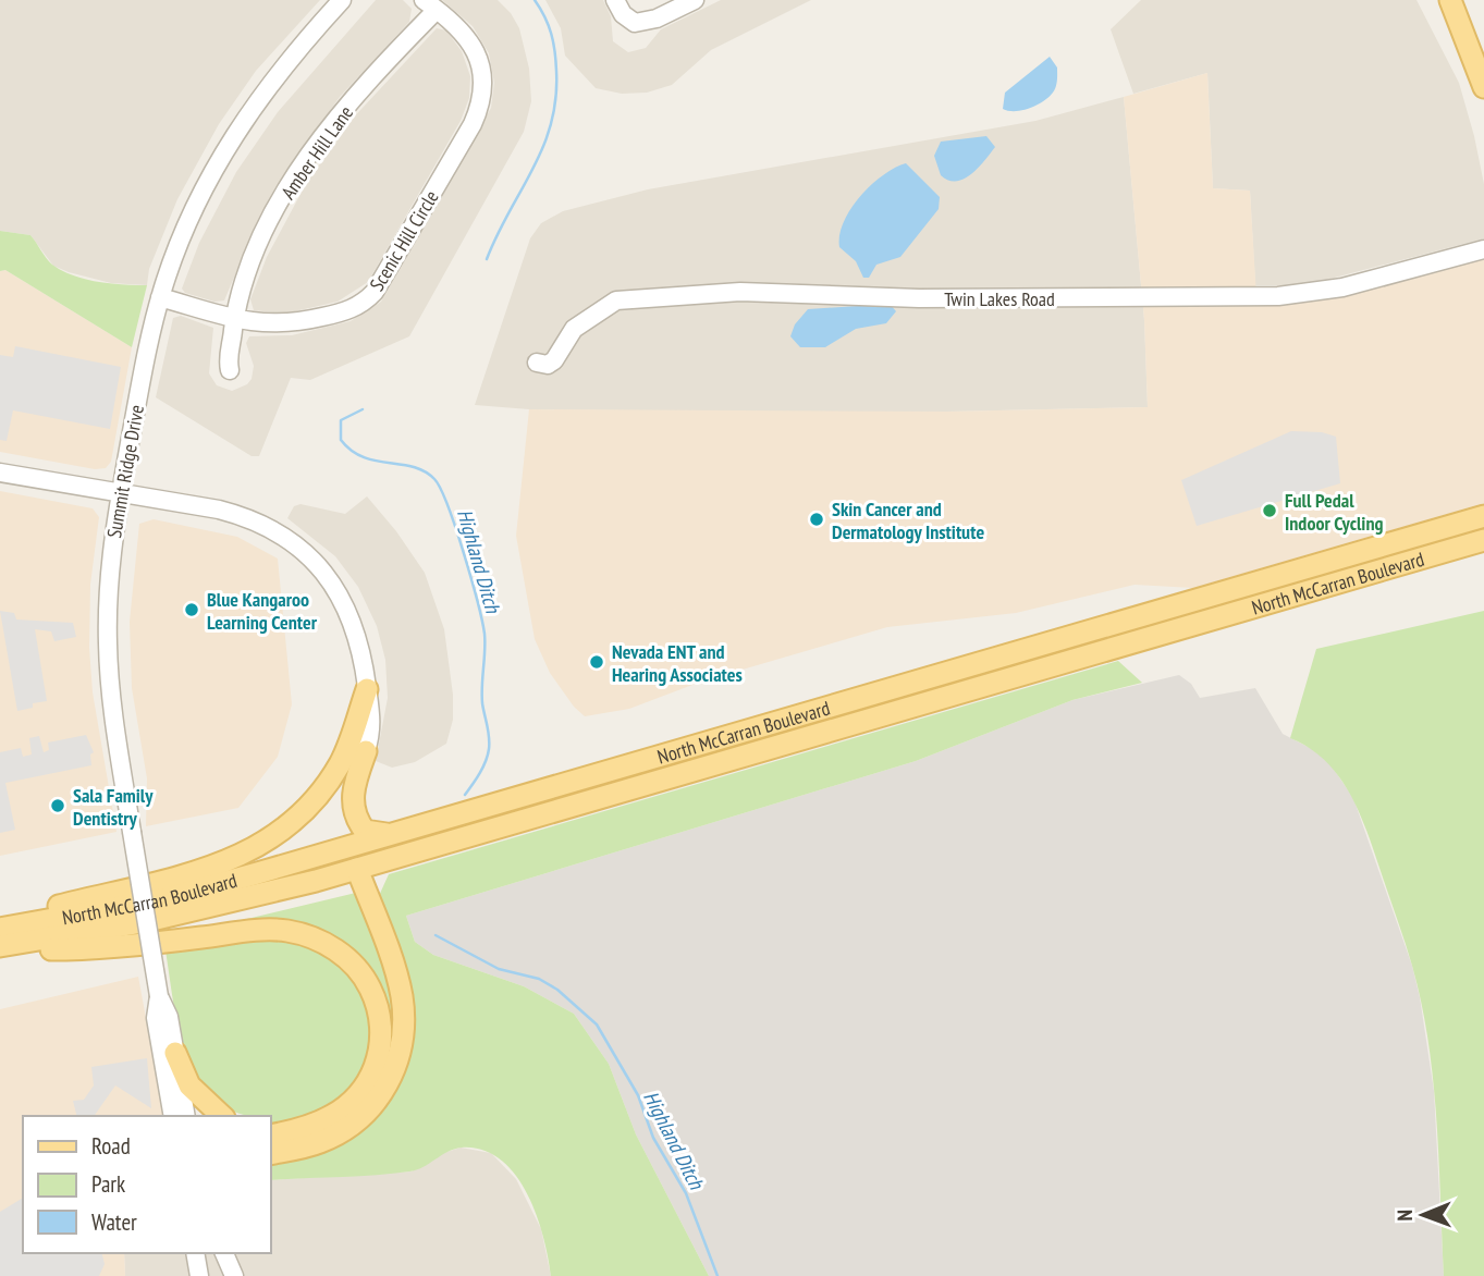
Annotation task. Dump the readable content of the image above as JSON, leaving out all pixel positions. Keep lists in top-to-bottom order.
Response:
{
  "streets": {
    "main road": ["North McCarran Boulevard"],
    "street": [
      "Amber Hill Lane",
      "Scenic Hill Circle",
      "Twin Lakes Road",
      "Summit Ridge Drive"
    ]
  },
  "crossings": [
    ["Amber Hill Lane", "Scenic Hill Circle"],
    ["Scenic Hill Circle", "Summit Ridge Drive"]
  ],
  "water": ["Highland Ditch"],
  "places": [
    "Full Pedal Indoor Cycling",
    "Skin Cancer and Dermatology Institute",
    "Blue Kangaroo Learning Center",
    "Nevada ENT and Hearing Associates",
    "Sala Family Dentistry"
  ],
  "legend": ["Road", "Park", "Water"],
  "north": "left"
}
